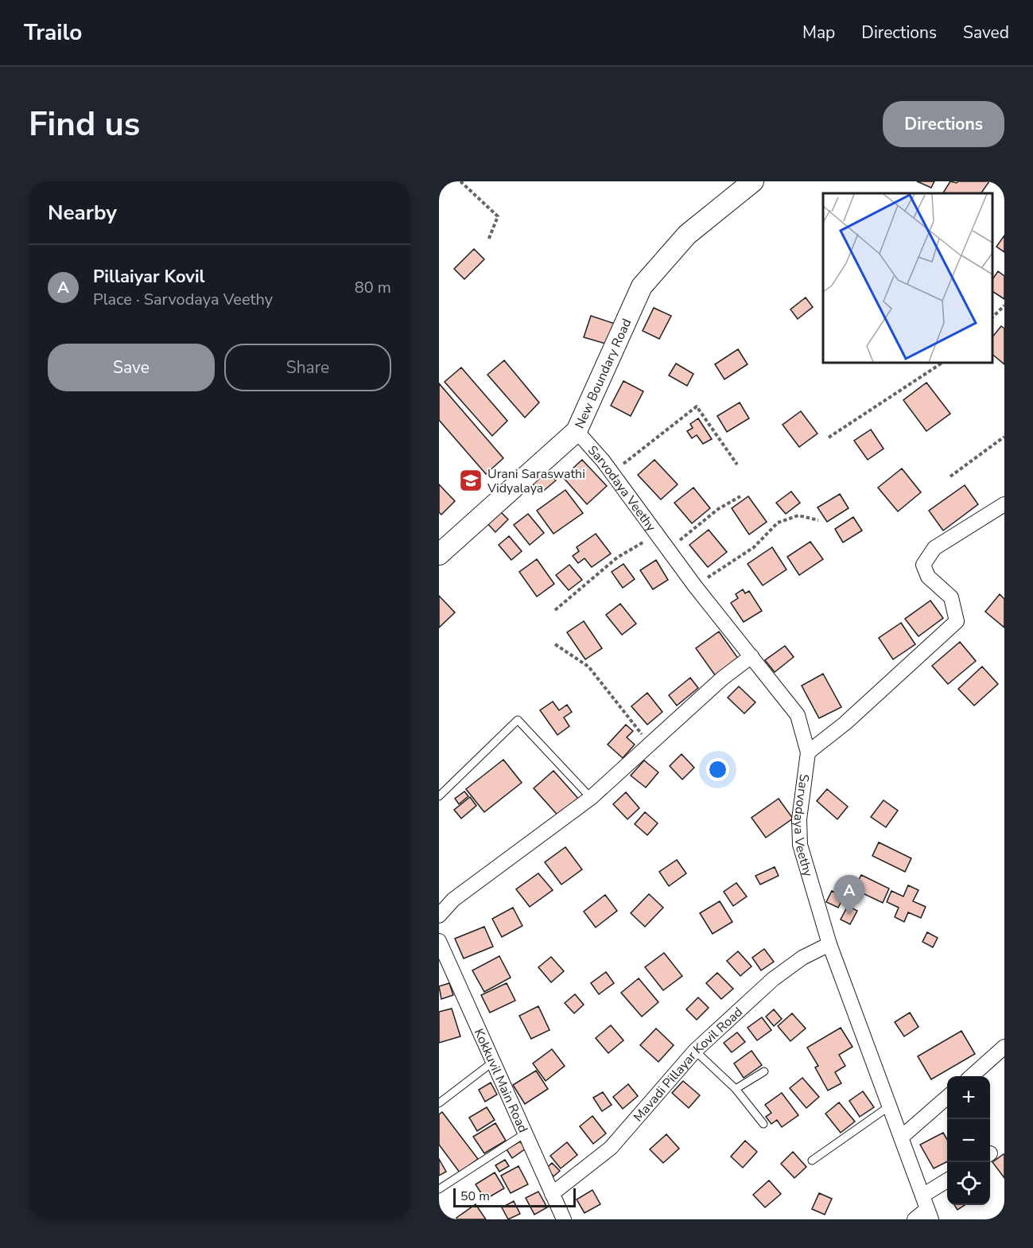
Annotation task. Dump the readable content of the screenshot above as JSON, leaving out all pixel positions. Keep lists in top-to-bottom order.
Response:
{
  "streets": {
    "main road": ["New Boundary Road"],
    "street": ["Sarvodaya Veethy", "Mavadi Pillayar Kovil Road", "Kokkuvil Main Road"]
  },
  "crossings": [
    ["New Boundary Road", "Sarvodaya Veethy"],
    ["Sarvodaya Veethy", "Mavadi Pillayar Kovil Road"],
    ["Mavadi Pillayar Kovil Road", "Kokkuvil Main Road"]
  ],
  "places": {
    "school or university": ["Urani Saraswathi Vidyalaya"]
  },
  "scale_bar": "50 m",
  "page": {
    "header": "Trailo",
    "nav": ["Map", "Directions", "Saved"],
    "buttons": [
      "Directions",
      ["Save", "Share"]
    ],
    "title": "Find us",
    "heading": "Nearby",
    "list": [
      {
        "mark": "A",
        "name": "Pillaiyar Kovil",
        "note": "Place · Sarvodaya Veethy",
        "value": "80 m"
      }
    ],
    "pins": "A",
    "map_buttons": ["+", "−"],
    "scale": "50 m"
  }
}
